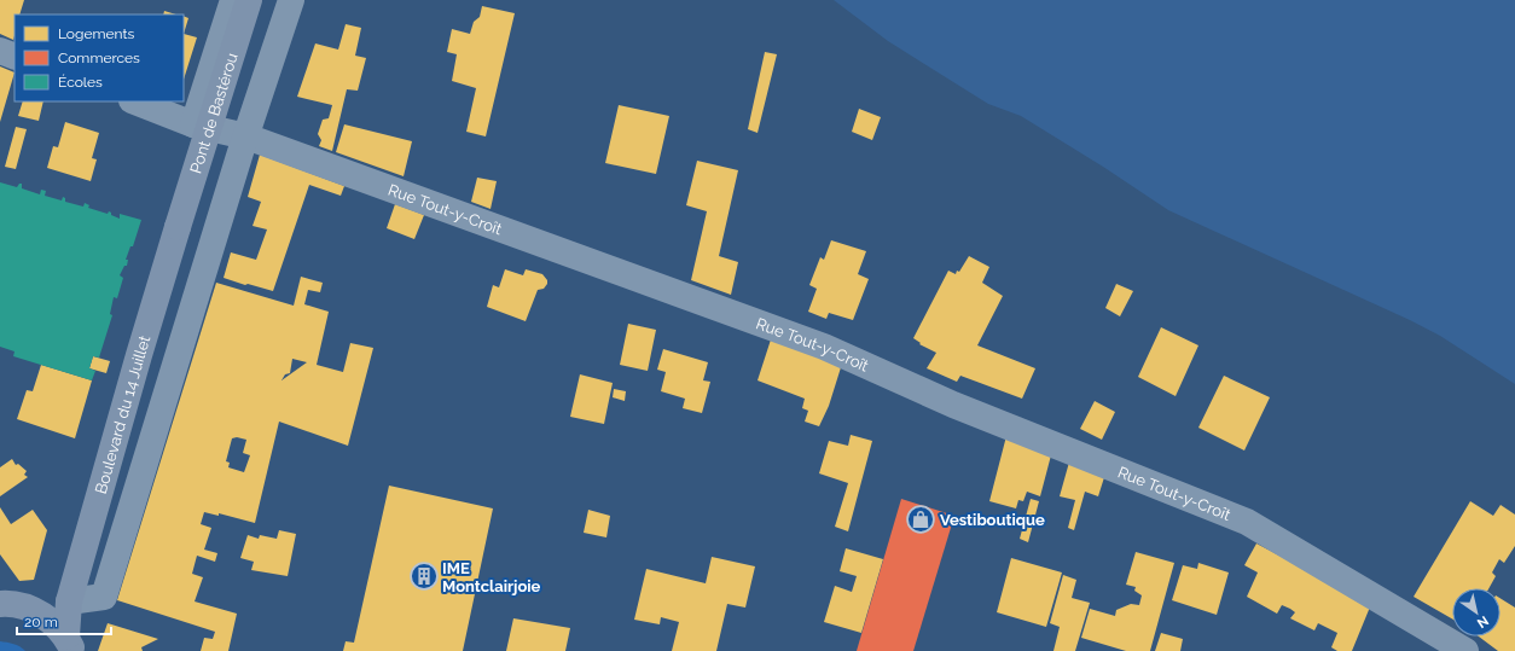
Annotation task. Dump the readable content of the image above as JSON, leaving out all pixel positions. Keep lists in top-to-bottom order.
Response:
{
  "streets": {
    "main road": ["Pont de Bastérou", "Boulevard du 14 Juillet"],
    "street": ["Rue Tout-y-Croît"]
  },
  "crossings": [
    ["Pont de Bastérou", "Boulevard du 14 Juillet"]
  ],
  "places": {
    "shop": ["Vestiboutique"],
    "building": ["IME Montclairjoie"]
  },
  "legend": ["Logements", "Commerces", "Écoles"],
  "scale_bar": "20 m",
  "north": "bottom right"
}
